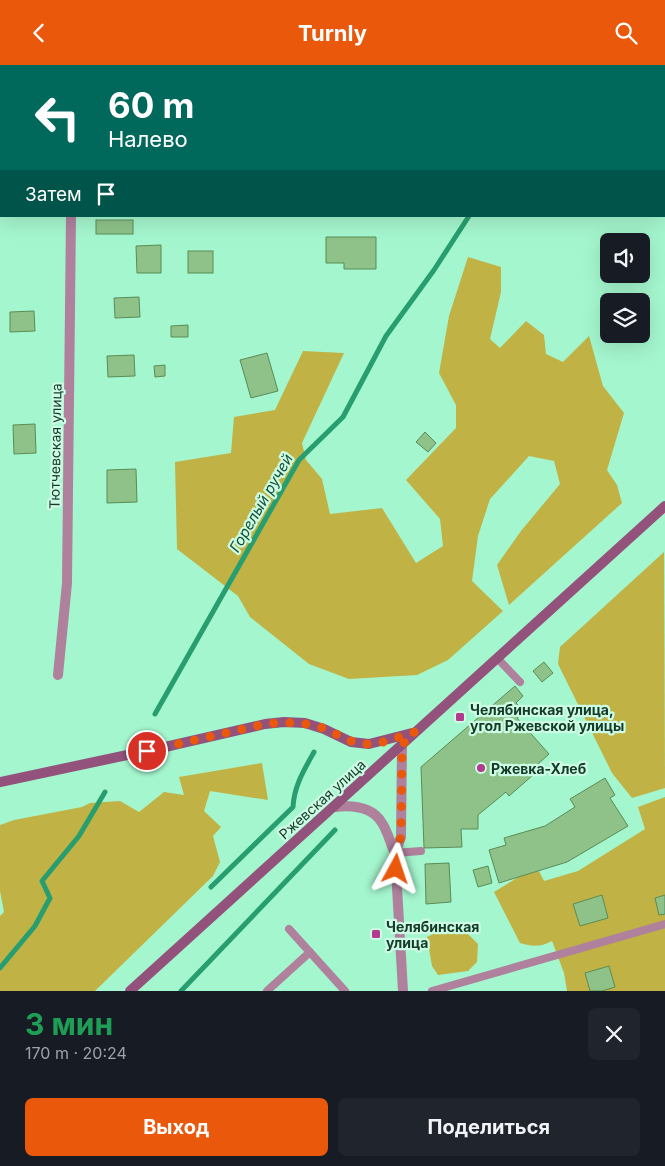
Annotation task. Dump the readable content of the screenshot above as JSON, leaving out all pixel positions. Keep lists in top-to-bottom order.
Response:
{
  "streets": {
    "main road": ["Ржевская улица"],
    "street": ["Тютчевская улица"]
  },
  "water": ["Горелый ручей"],
  "places": {
    "transit": ["Челябинская улица, угол Ржевской улицы", "Челябинская улица"],
    "other": ["Ржевка-Хлеб"]
  },
  "page": {
    "header": "Turnly",
    "turn": ["60 m", "Налево"],
    "then": "Затем",
    "heading": ["3 мин", "170 m · 20:24"],
    "buttons": ["Выход", "Поделиться"]
  }
}
